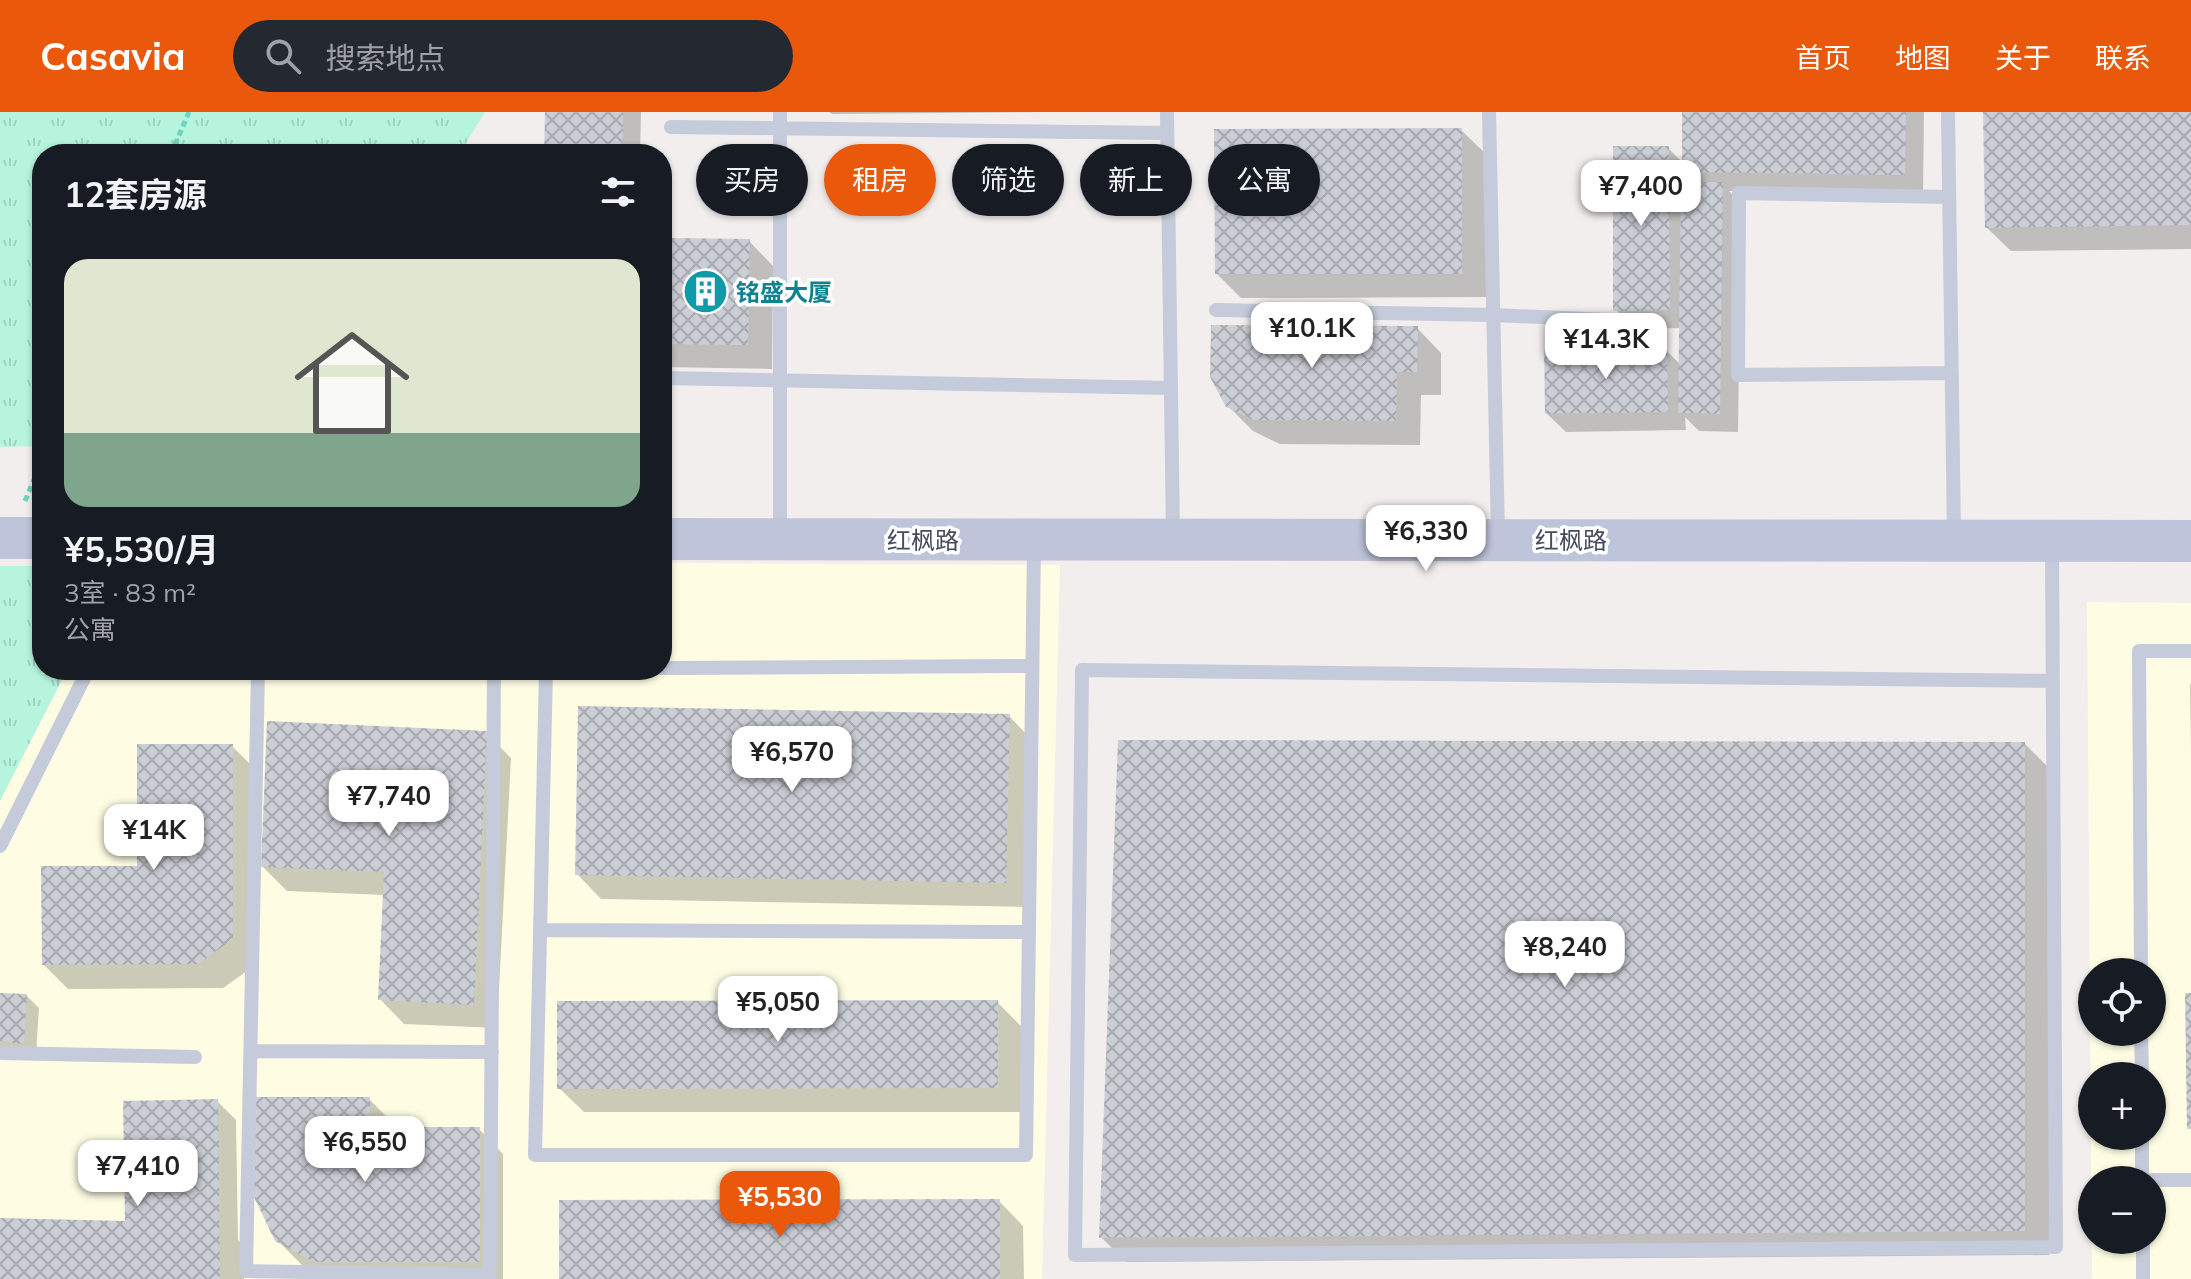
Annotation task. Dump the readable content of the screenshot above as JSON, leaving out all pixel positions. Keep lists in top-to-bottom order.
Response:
{
  "streets": {
    "street": ["红枫路"]
  },
  "places": {
    "building": ["铭盛大厦"]
  },
  "page": {
    "header": "Casavia",
    "search": "搜索地点",
    "nav": [
      "首页",
      "地图",
      "关于",
      "联系"
    ],
    "chip": [
      "买房",
      "租房",
      "筛选",
      "新上",
      "公寓"
    ],
    "heading": "12套房源",
    "price": [
      "¥7,400",
      "¥10.1K",
      "¥14.3K",
      "¥6,330",
      "¥6,570",
      "¥7,740",
      "¥14K",
      "¥8,240",
      "¥5,050",
      "¥6,550",
      "¥7,410",
      "¥5,530"
    ],
    "list": [
      {
        "name": "¥5,530/月",
        "note": "3室 · 83 m² · 公寓"
      }
    ],
    "map_buttons": ["+", "−"]
  }
}
